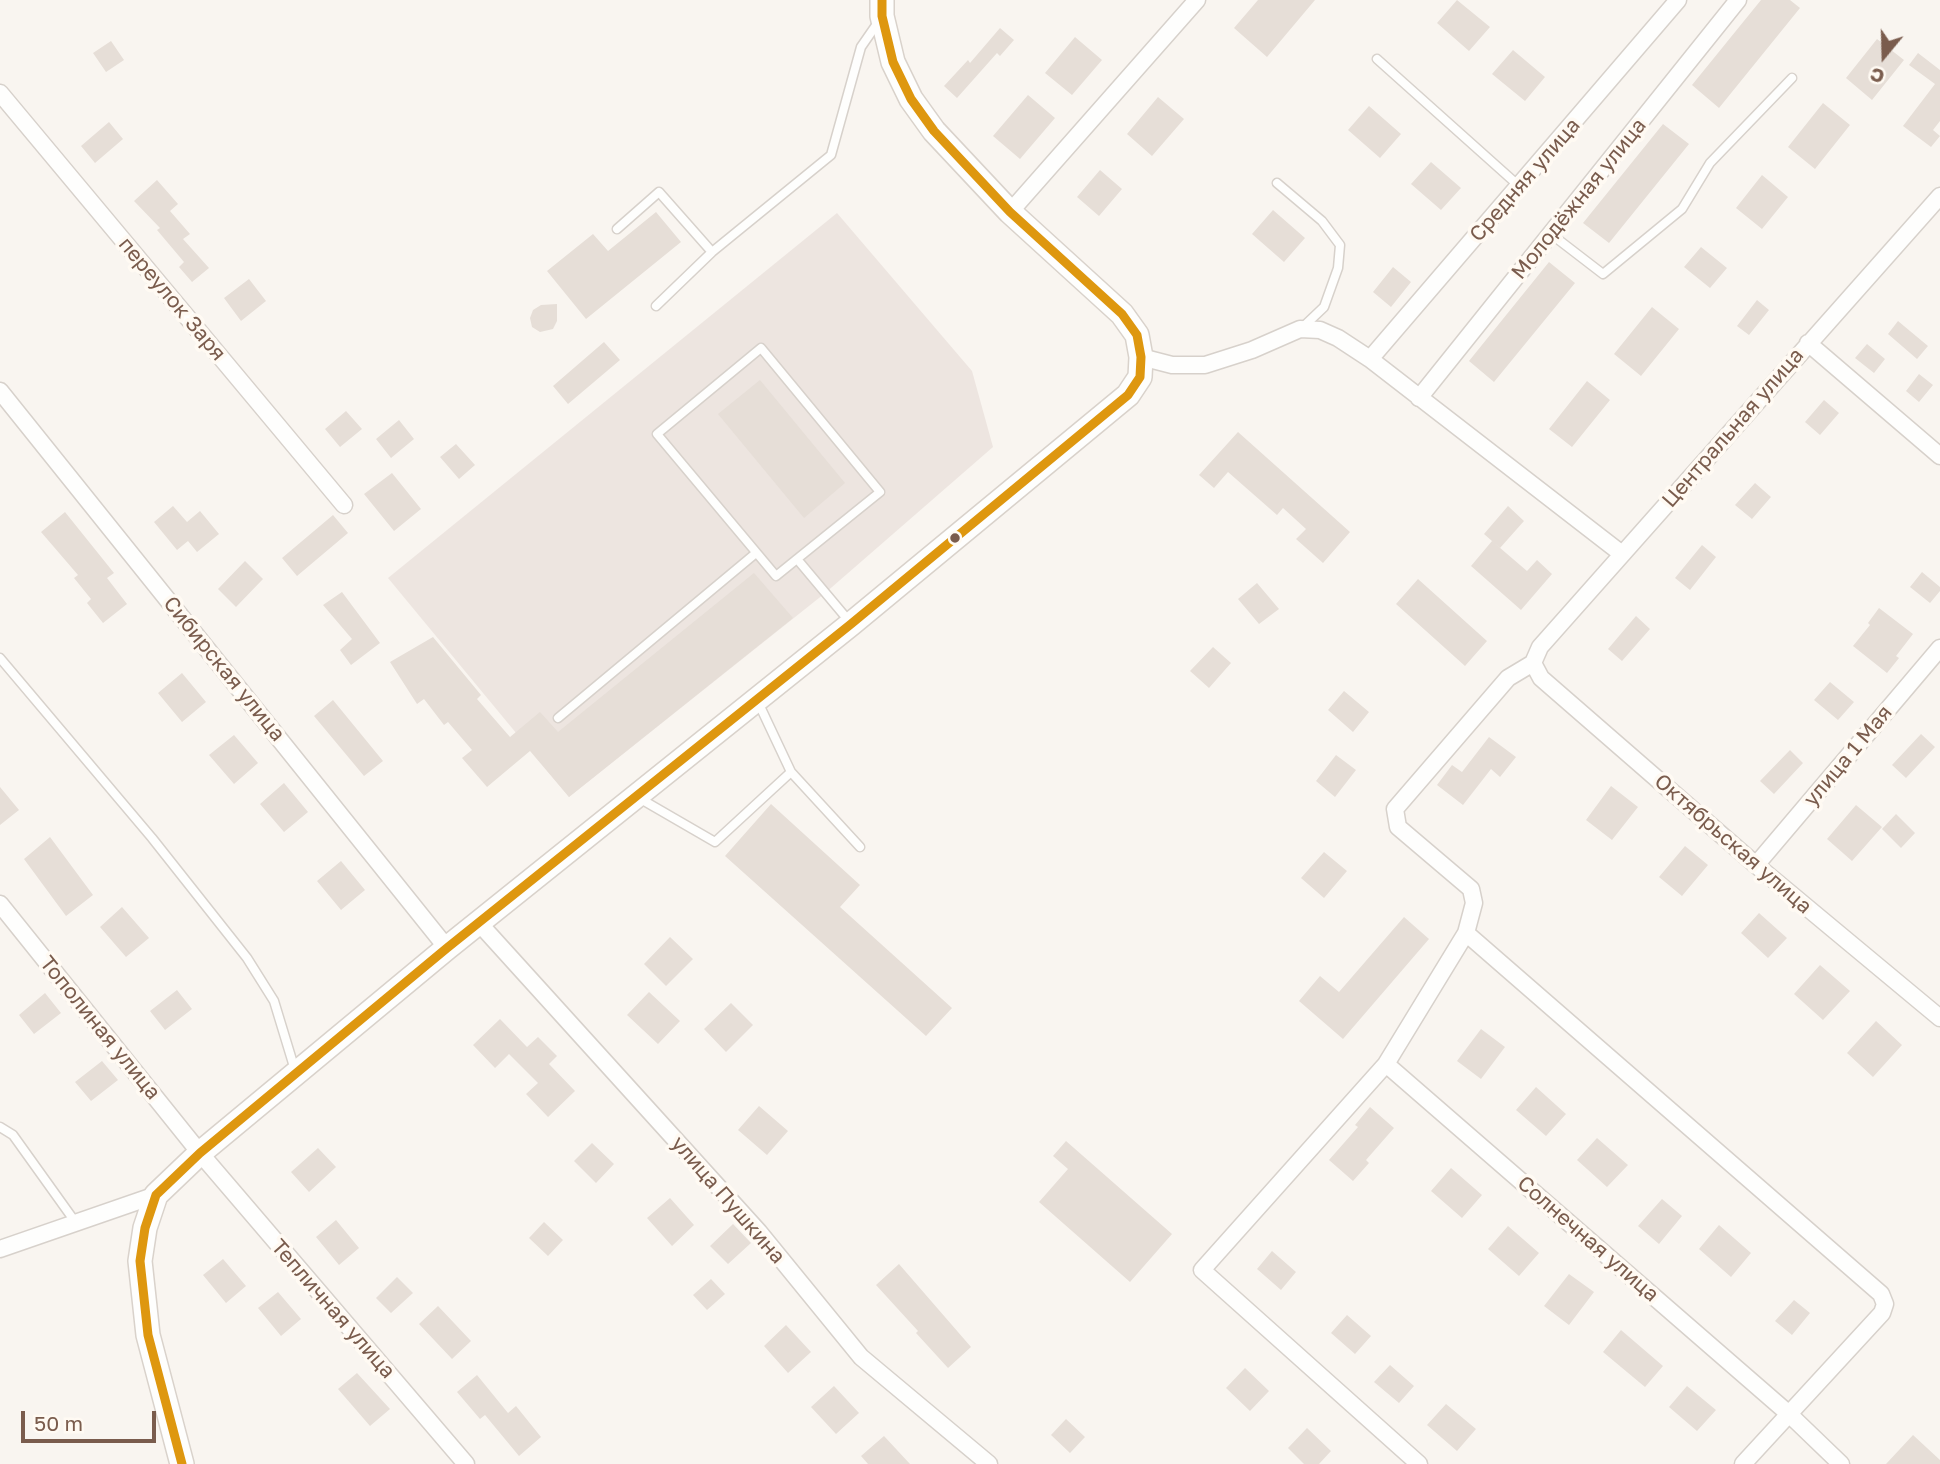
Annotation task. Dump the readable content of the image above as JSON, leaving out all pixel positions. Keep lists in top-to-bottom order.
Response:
{
  "streets": {
    "street": [
      "Средняя улица",
      "Молодёжная улица",
      "переулок Заря",
      "Центральная улица",
      "Сибирская улица",
      "улица 1 Мая",
      "Октябрьская улица",
      "Тополиная улица",
      "улица Пушкина",
      "Солнечная улица",
      "Тепличная улица"
    ]
  },
  "crossings": [
    ["Центральная улица", "Октябрьская улица"],
    ["улица 1 Мая", "Октябрьская улица"],
    ["Тополиная улица", "Тепличная улица"]
  ],
  "scale_bar": "50 m",
  "north": "bottom"
}
